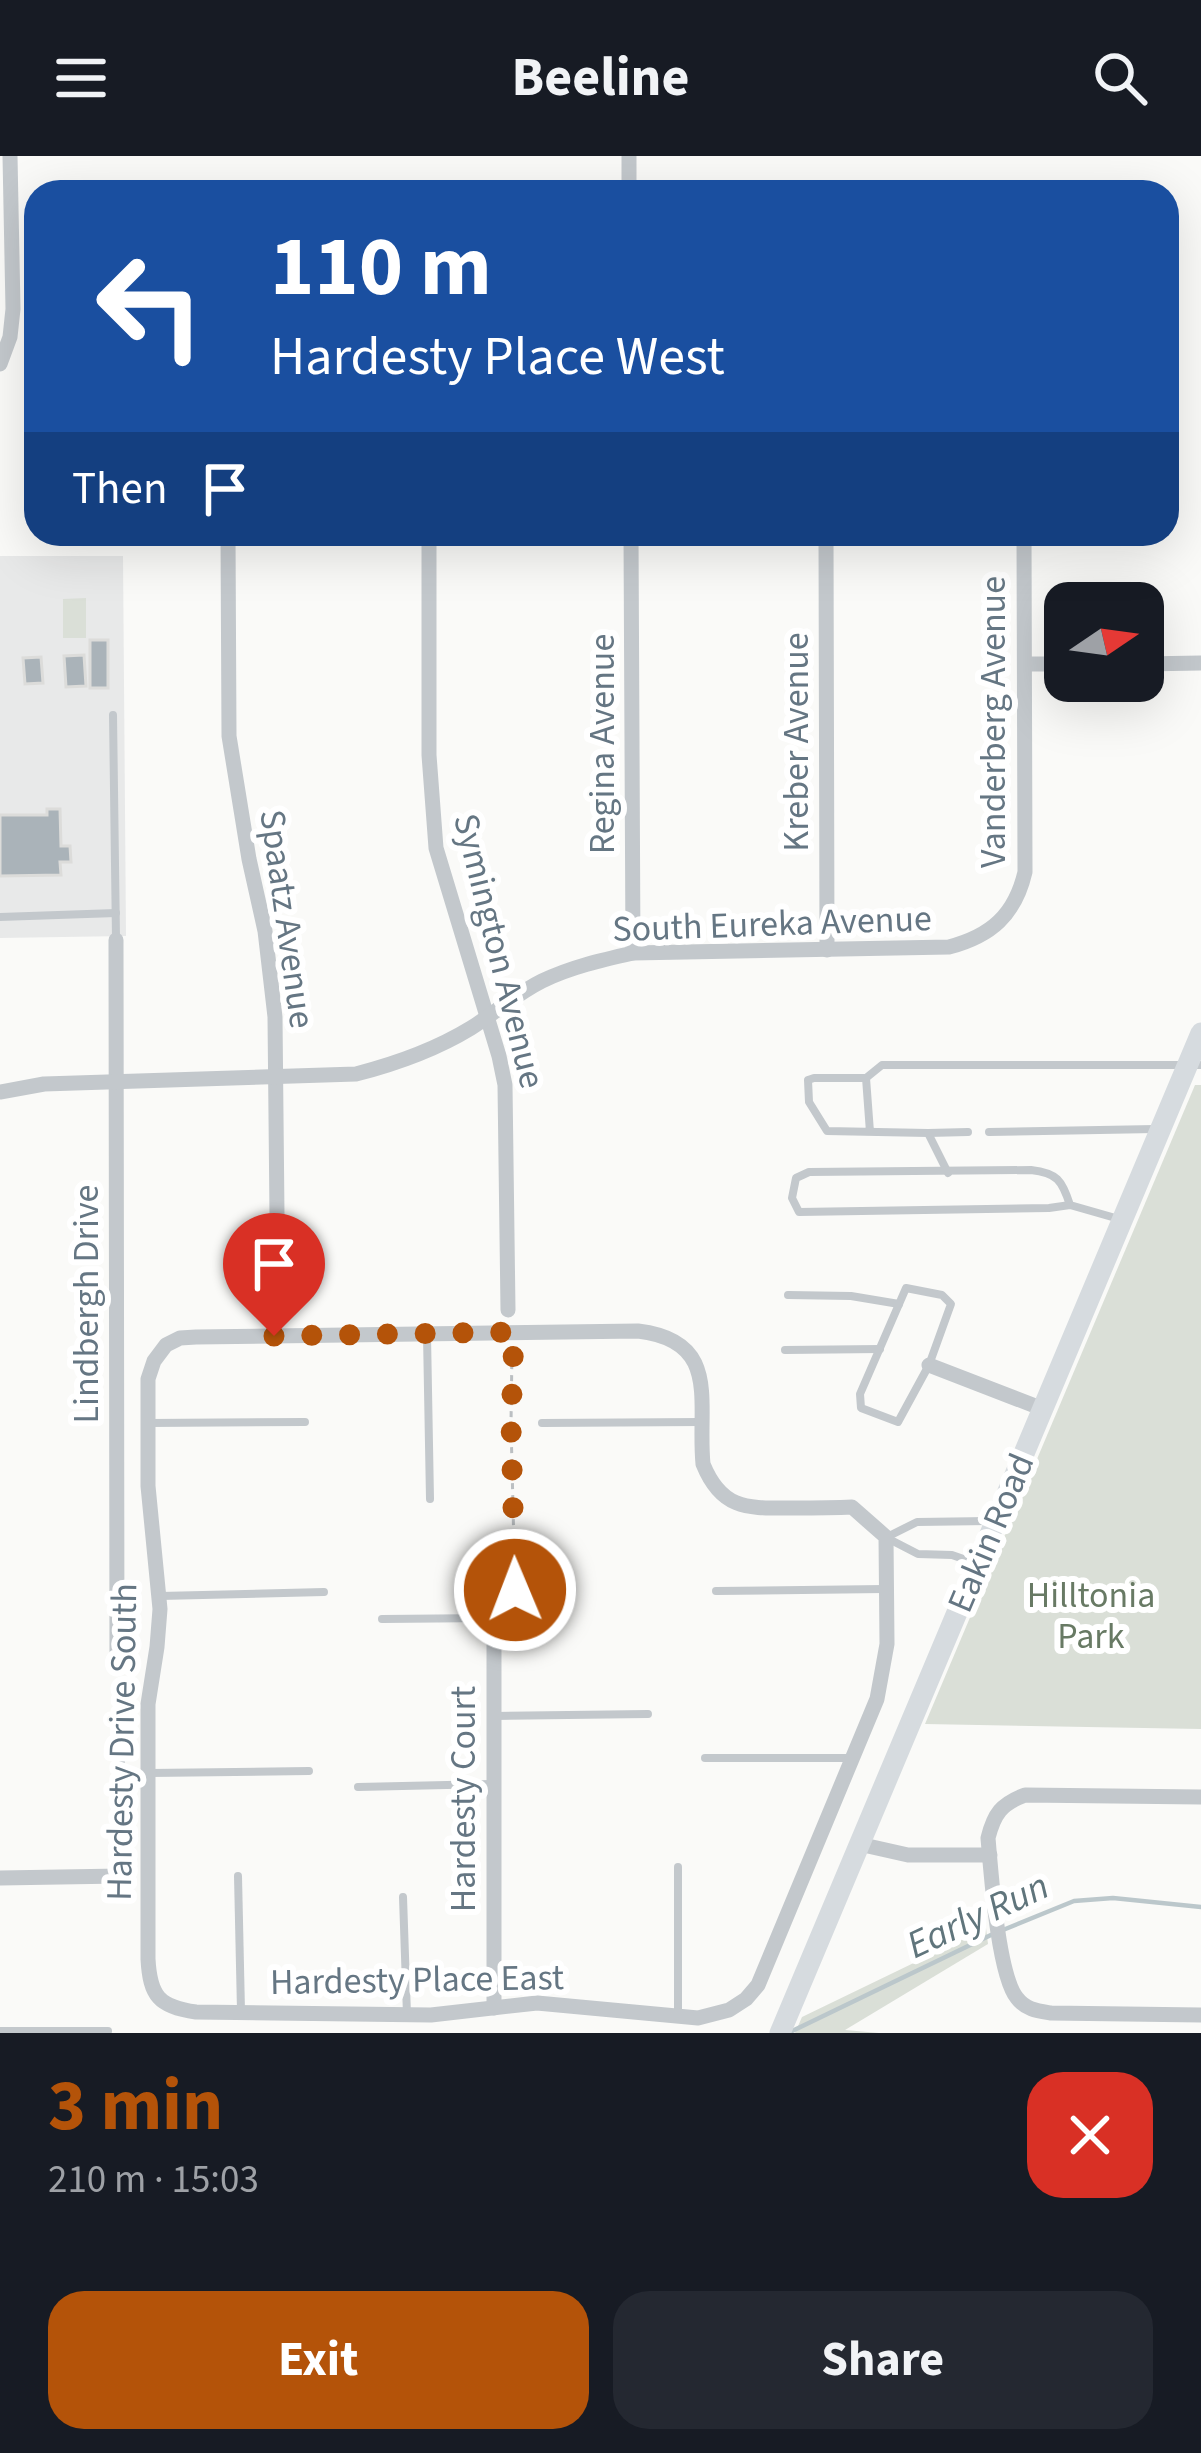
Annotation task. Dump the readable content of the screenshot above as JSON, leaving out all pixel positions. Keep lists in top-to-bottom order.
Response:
{
  "streets": {
    "street": [
      "Vanderberg Avenue",
      "Kreber Avenue",
      "Regina Avenue",
      "Spaatz Avenue",
      "South Eureka Avenue",
      "Symington Avenue",
      "Lindbergh Drive",
      "Eakin Road",
      "Hardesty Drive South",
      "Hardesty Court",
      "Hardesty Place East"
    ]
  },
  "crossings": [
    ["Vanderberg Avenue", "South Eureka Avenue"],
    ["Kreber Avenue", "South Eureka Avenue"],
    ["Regina Avenue", "South Eureka Avenue"],
    ["Spaatz Avenue", "South Eureka Avenue"],
    ["South Eureka Avenue", "Symington Avenue"],
    ["South Eureka Avenue", "Lindbergh Drive"],
    ["Hardesty Drive South", "Hardesty Place East"],
    ["Hardesty Court", "Hardesty Place East"]
  ],
  "water": ["Early Run"],
  "parks": ["Hilltonia Park"],
  "north": "right",
  "page": {
    "header": "Beeline",
    "turn": ["110 m", "Hardesty Place West"],
    "then": "Then",
    "heading": ["3 min", "210 m · 15:03"],
    "buttons": ["Exit", "Share"]
  }
}
